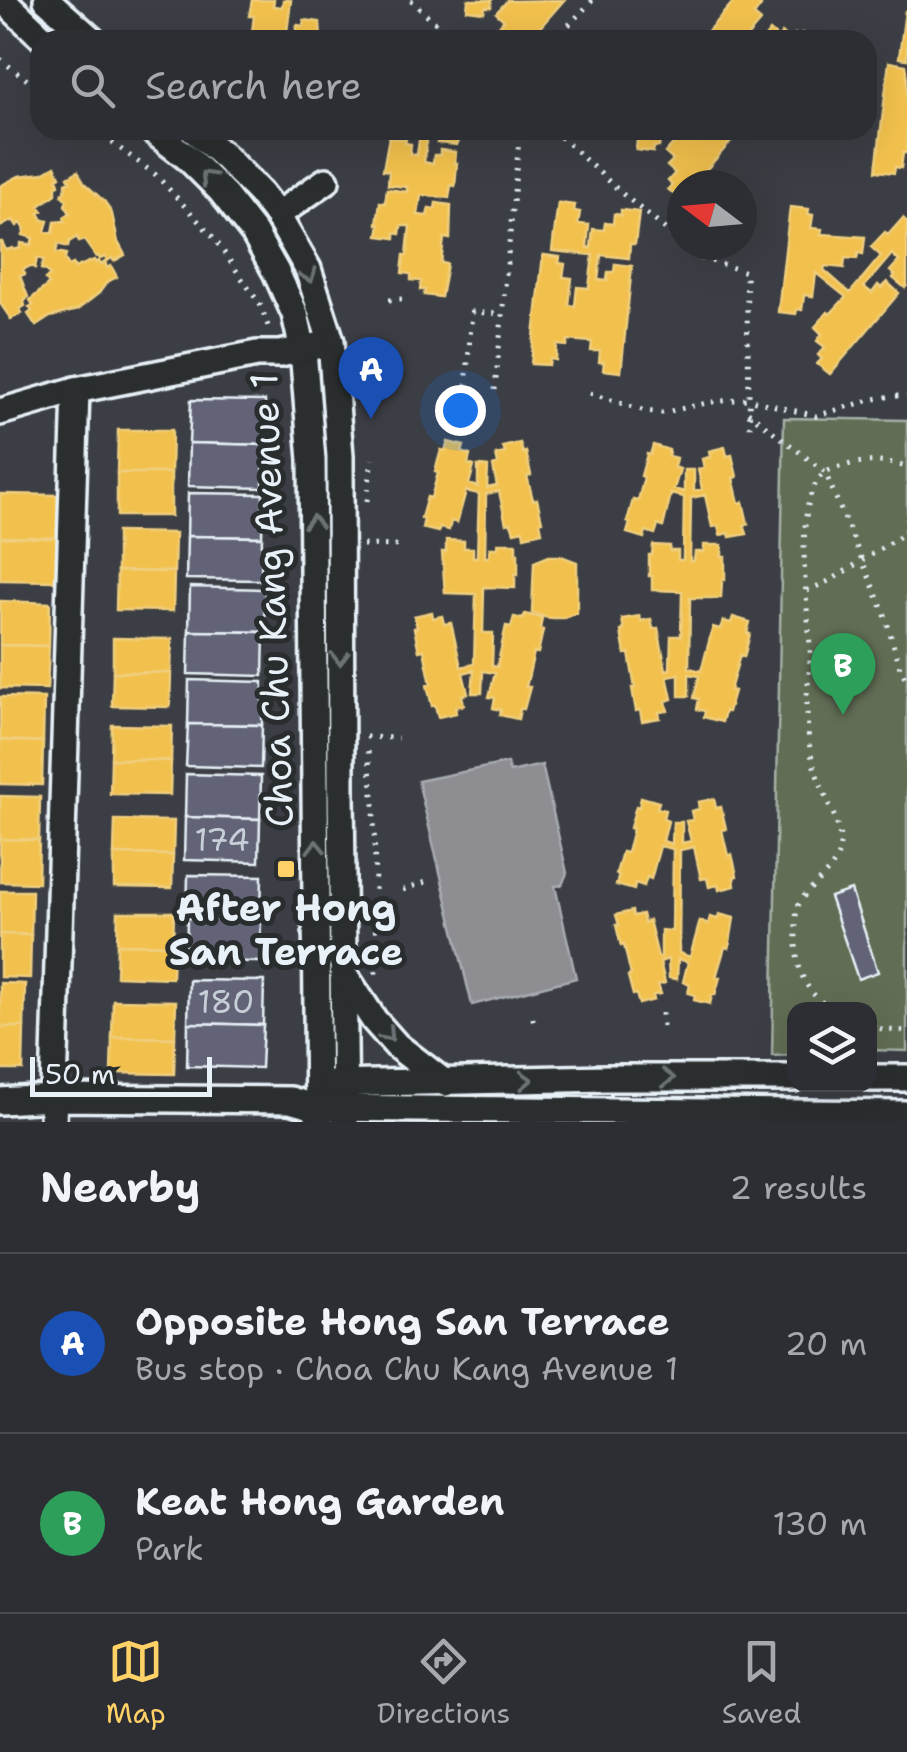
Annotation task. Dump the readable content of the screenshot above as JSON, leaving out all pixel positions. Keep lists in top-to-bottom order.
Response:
{
  "streets": {
    "street": ["Choa Chu Kang Avenue 1"]
  },
  "places": {
    "transit": ["After Hong San Terrace"]
  },
  "house_numbers": ["174", "180"],
  "scale_bar": "50 m",
  "north": "left",
  "page": {
    "search": "Search here",
    "pins": ["A", "B"],
    "scale": "50 m",
    "heading": ["Nearby", "2 results"],
    "list": [
      {
        "mark": "A",
        "name": "Opposite Hong San Terrace",
        "note": "Bus stop · Choa Chu Kang Avenue 1",
        "value": "20 m"
      },
      {
        "mark": "B",
        "name": "Keat Hong Garden",
        "note": "Park",
        "value": "130 m"
      }
    ],
    "nav": ["Map", "Directions", "Saved"]
  }
}
